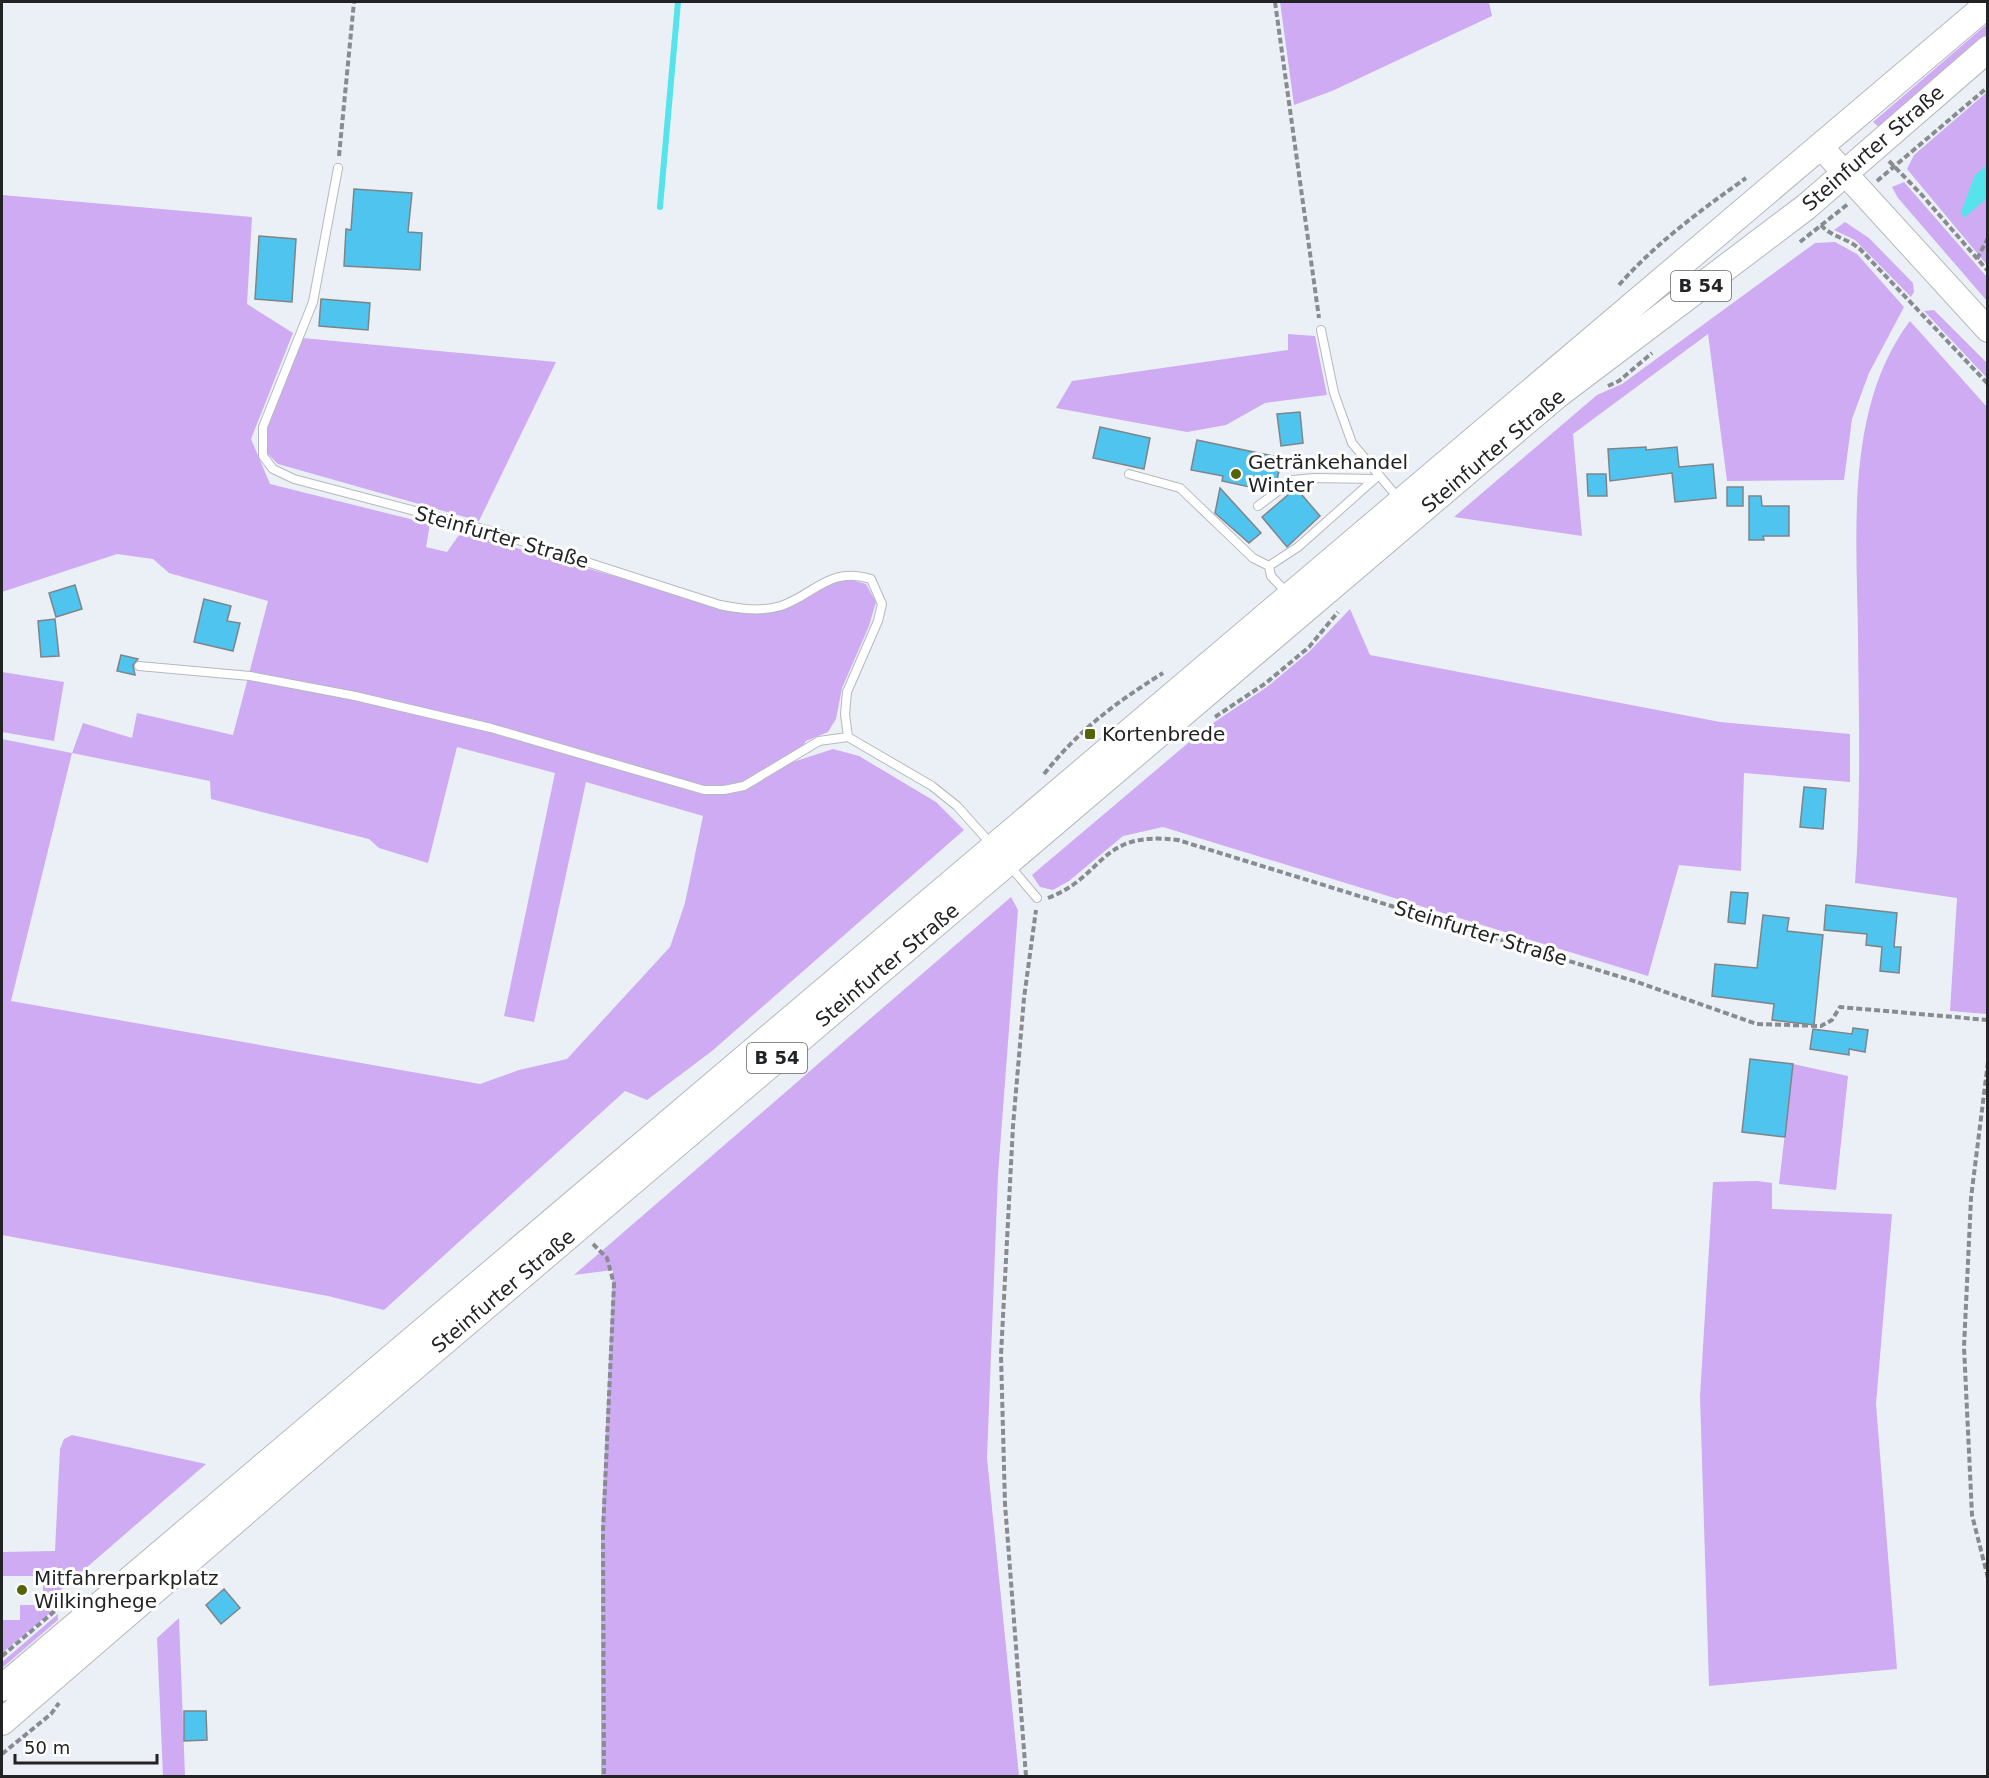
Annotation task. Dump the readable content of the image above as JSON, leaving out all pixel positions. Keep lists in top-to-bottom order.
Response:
{
  "streets": {
    "main road": ["Steinfurter Straße", "B 54"]
  },
  "places": {
    "other": ["Getränkehandel Winter", "Mitfahrerparkplatz Wilkinghege"],
    "transit": ["Kortenbrede"]
  },
  "scale_bar": "50 m"
}
